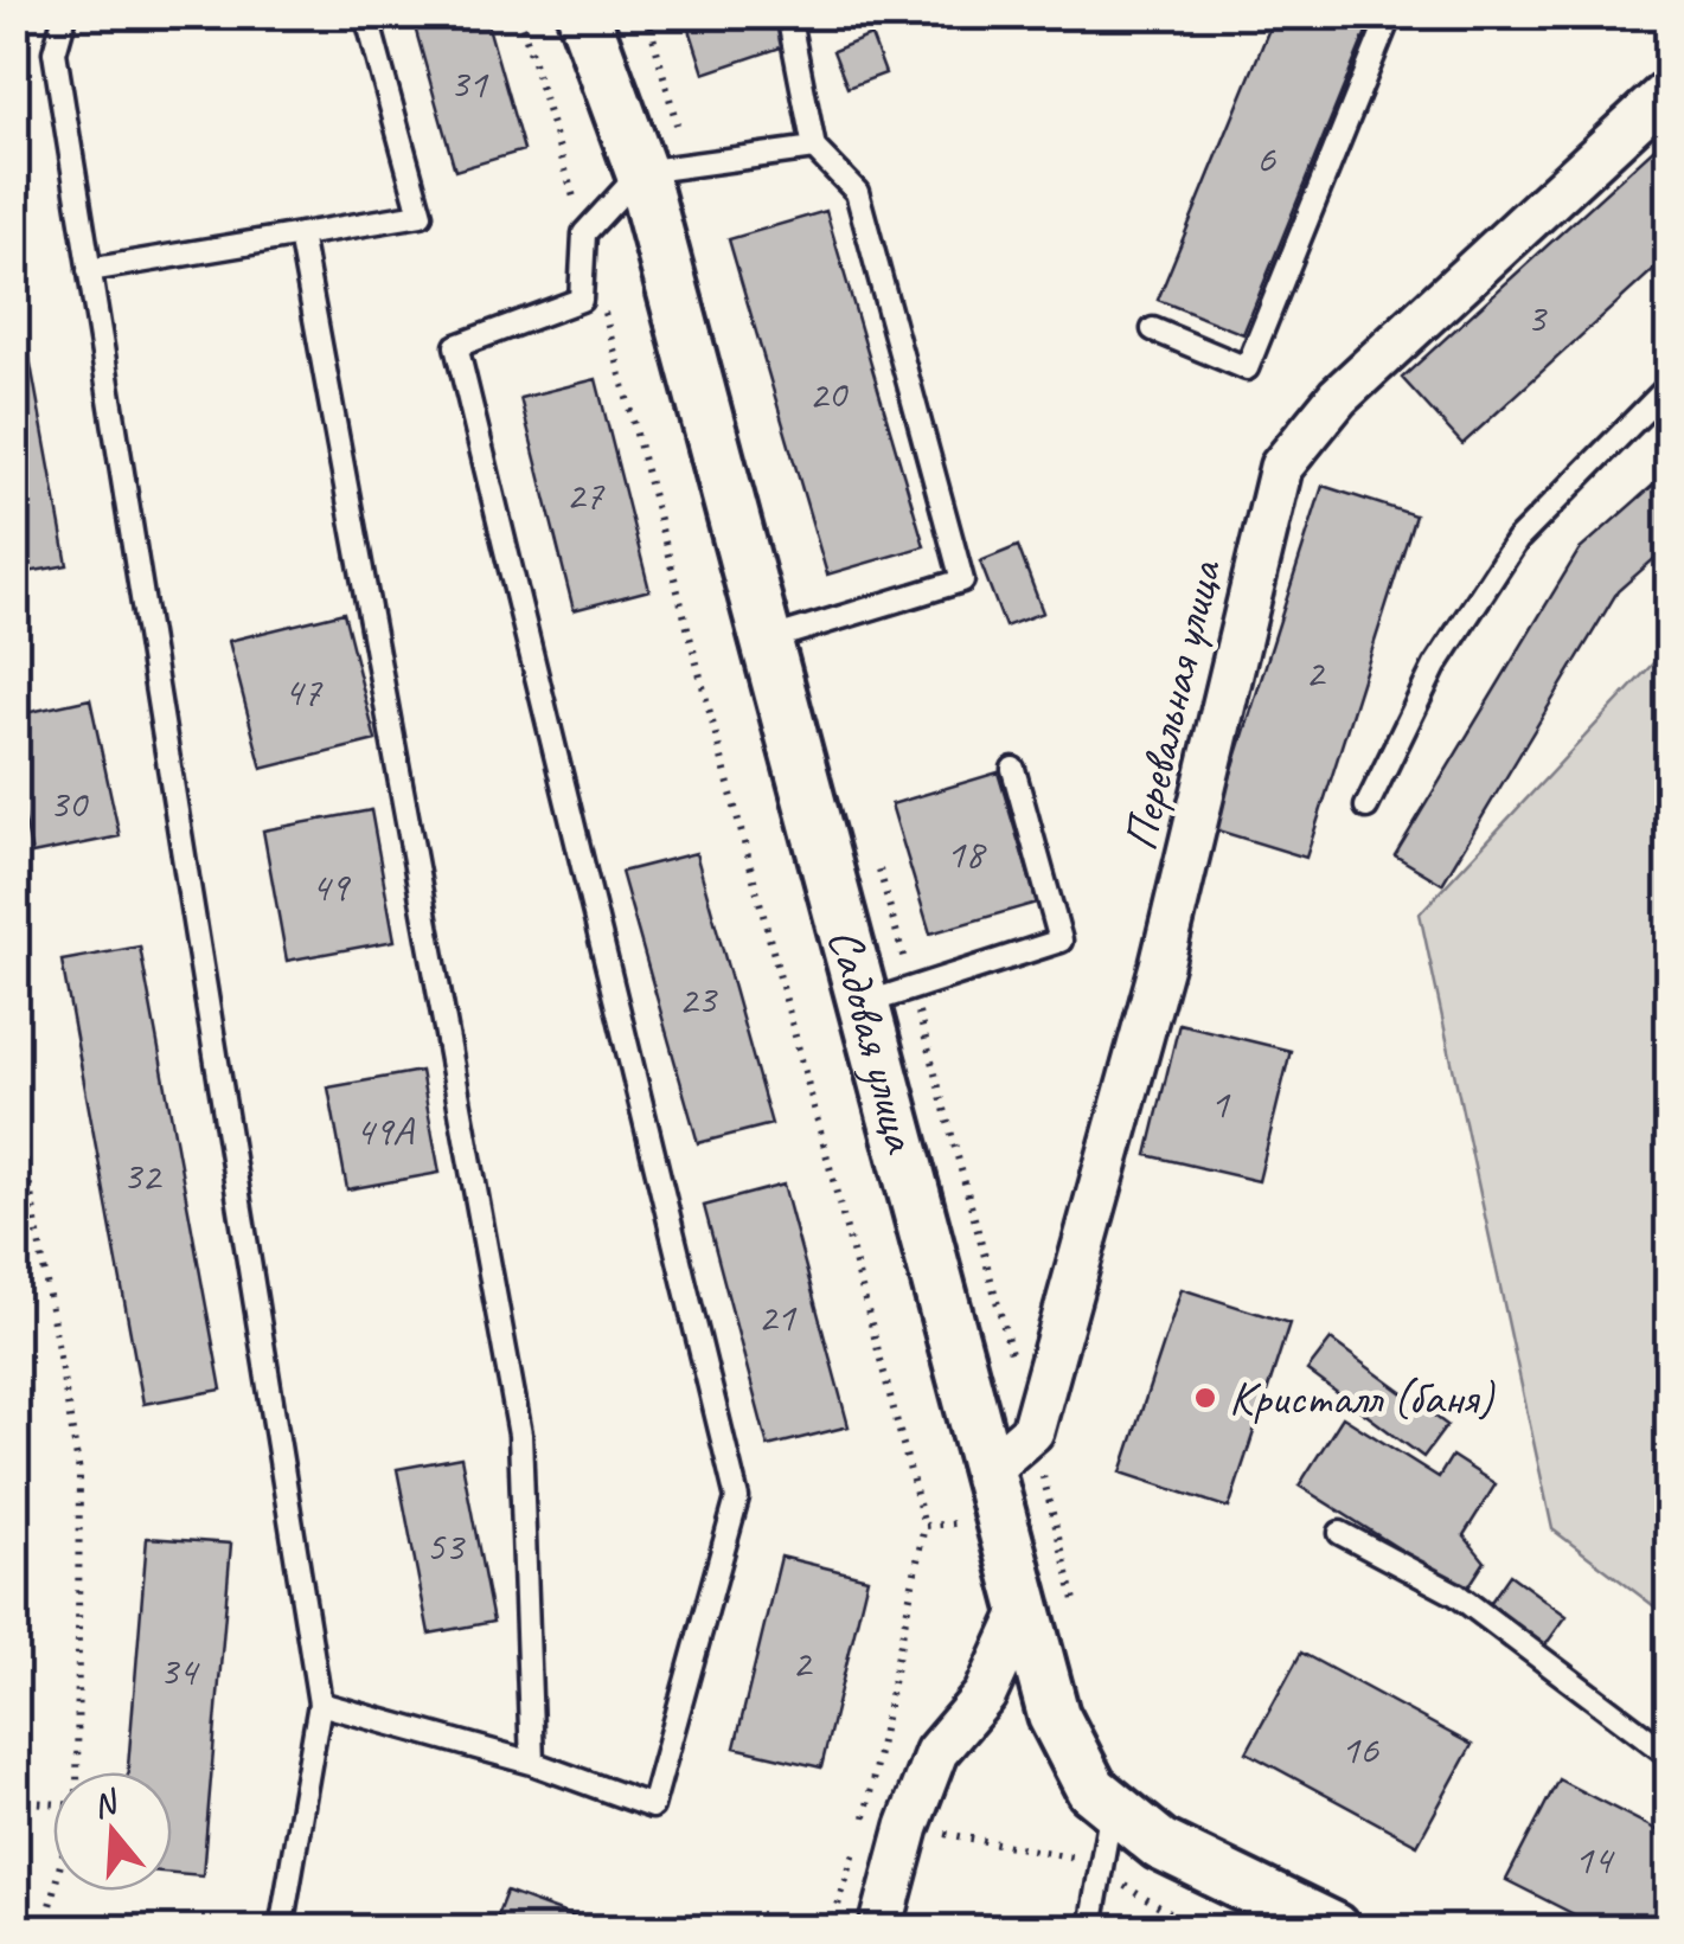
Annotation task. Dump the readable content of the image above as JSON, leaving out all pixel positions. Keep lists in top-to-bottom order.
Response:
{
  "streets": {
    "street": ["Перевальная улица", "Садовая улица"]
  },
  "places": ["Кристалл (баня)"],
  "house_numbers": [
    "31",
    "6",
    "3",
    "20",
    "27",
    "2",
    "47",
    "30",
    "18",
    "49",
    "23",
    "1",
    "49А",
    "32",
    "21",
    "53",
    "2",
    "34",
    "16",
    "14"
  ],
  "north": "top"
}
